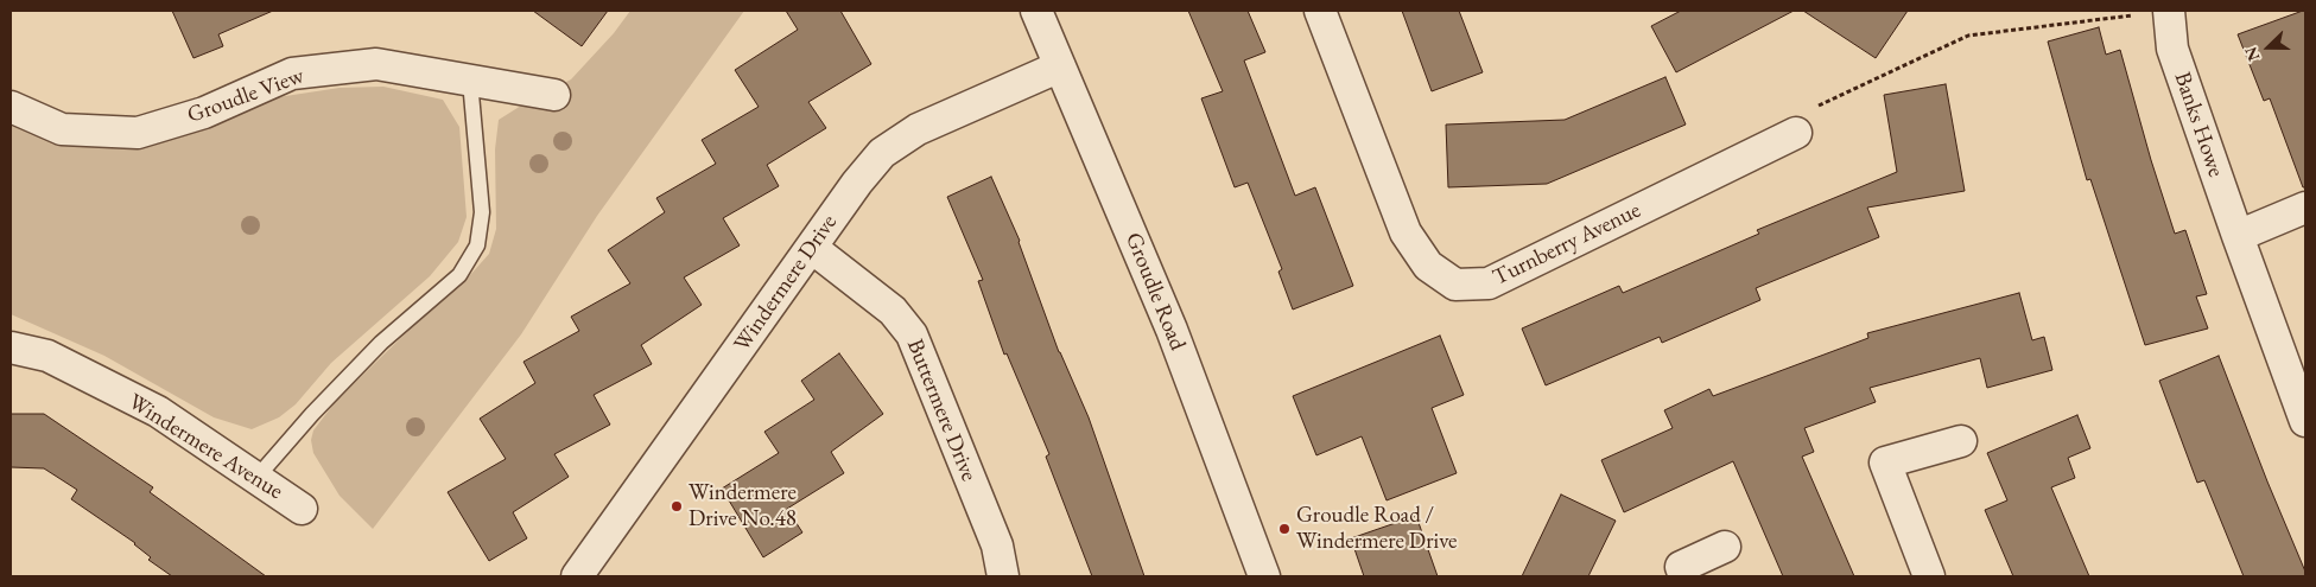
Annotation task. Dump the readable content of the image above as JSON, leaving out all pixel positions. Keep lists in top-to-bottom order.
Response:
{
  "streets": {
    "street": [
      "Groudle View",
      "Banks Howe",
      "Turnberry Avenue",
      "Windermere Drive",
      "Groudle Road",
      "Buttermere Drive",
      "Windermere Avenue"
    ]
  },
  "crossings": [
    ["Windermere Drive", "Groudle Road"],
    ["Windermere Drive", "Buttermere Drive"]
  ],
  "places": ["Windermere Drive No.48", "Groudle Road / Windermere Drive"],
  "north": "left"
}
